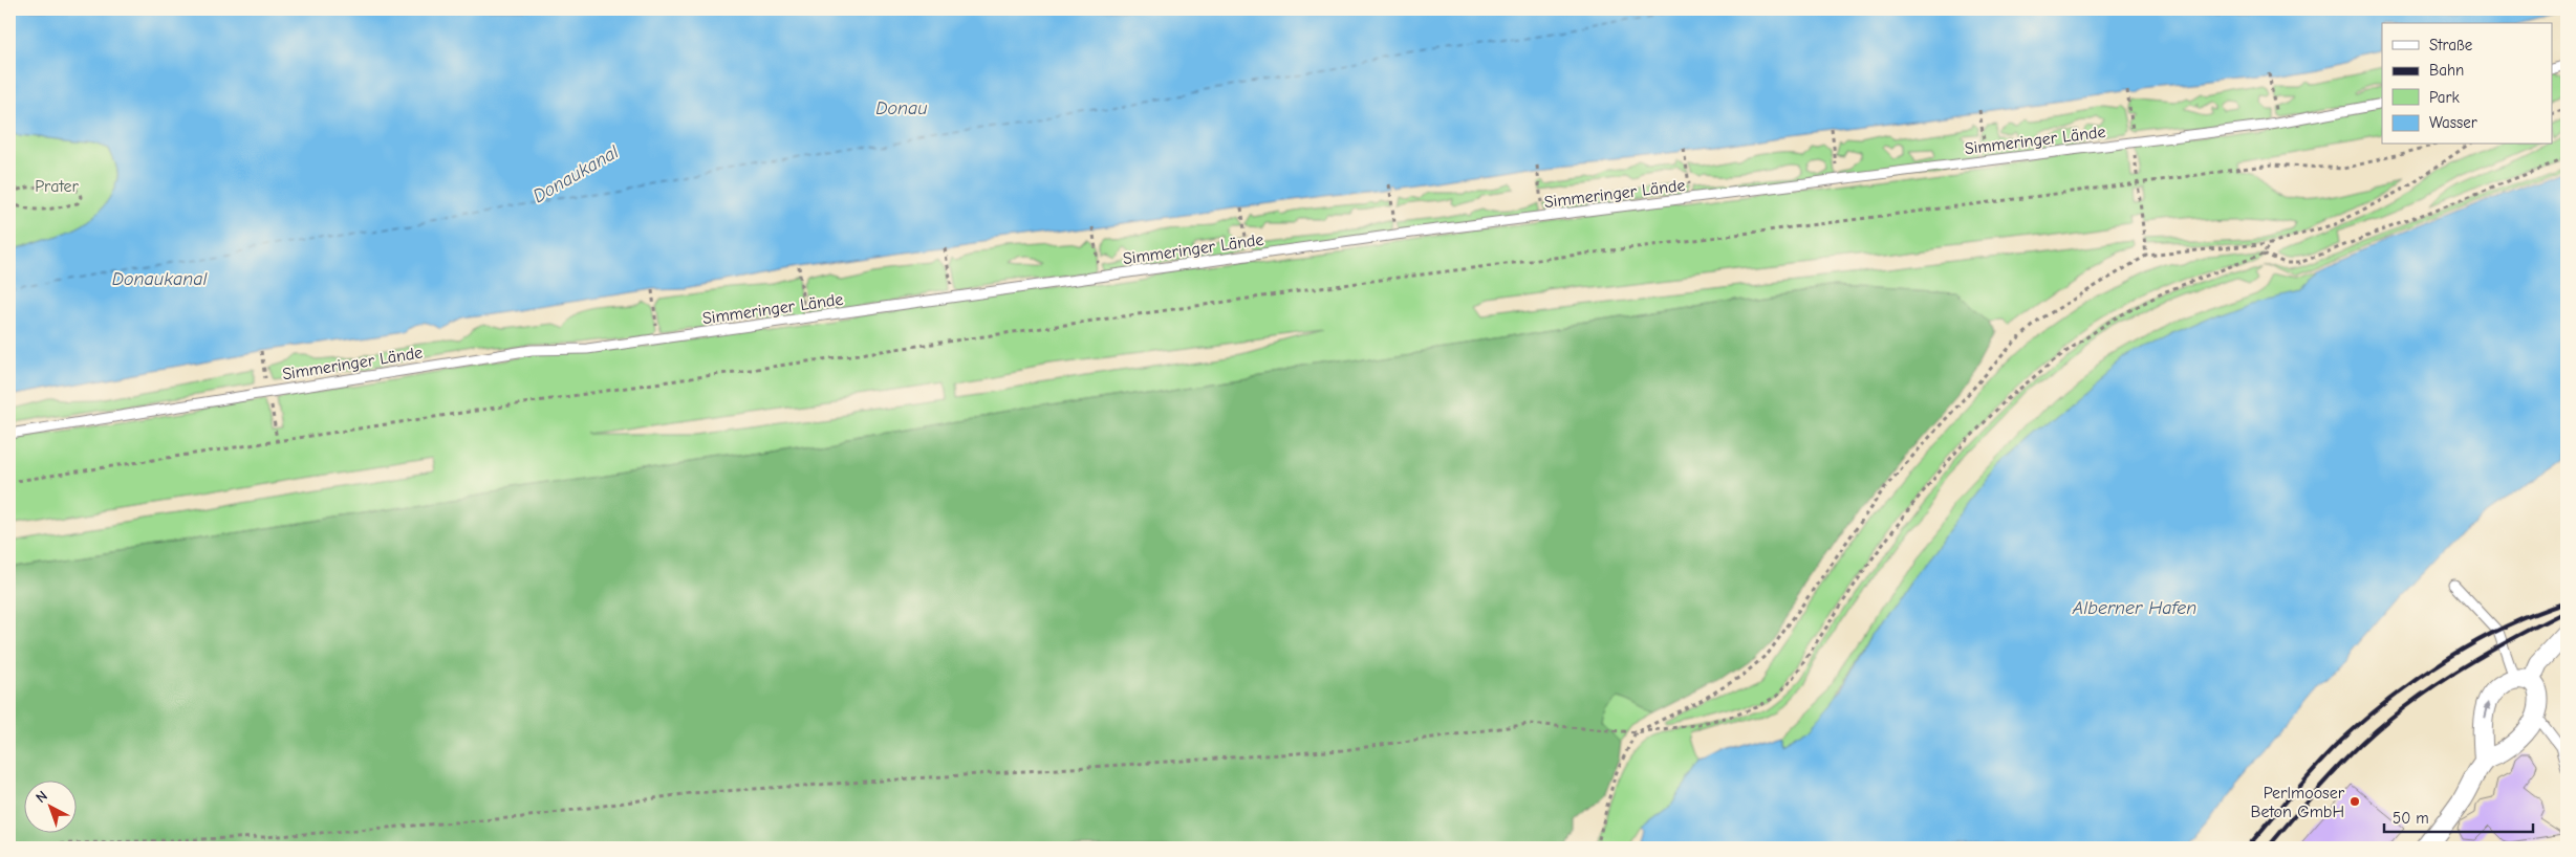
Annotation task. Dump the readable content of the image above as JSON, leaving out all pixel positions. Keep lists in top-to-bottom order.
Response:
{
  "streets": {
    "lane": ["Simmeringer Lände"]
  },
  "water": ["Donau", "Donaukanal", "Alberner Hafen"],
  "parks": ["Prater"],
  "places": ["Perlmooser Beton GmbH"],
  "legend": [
    "Straße",
    "Bahn",
    "Park",
    "Wasser"
  ],
  "scale_bar": "50 m",
  "north": "top left"
}
